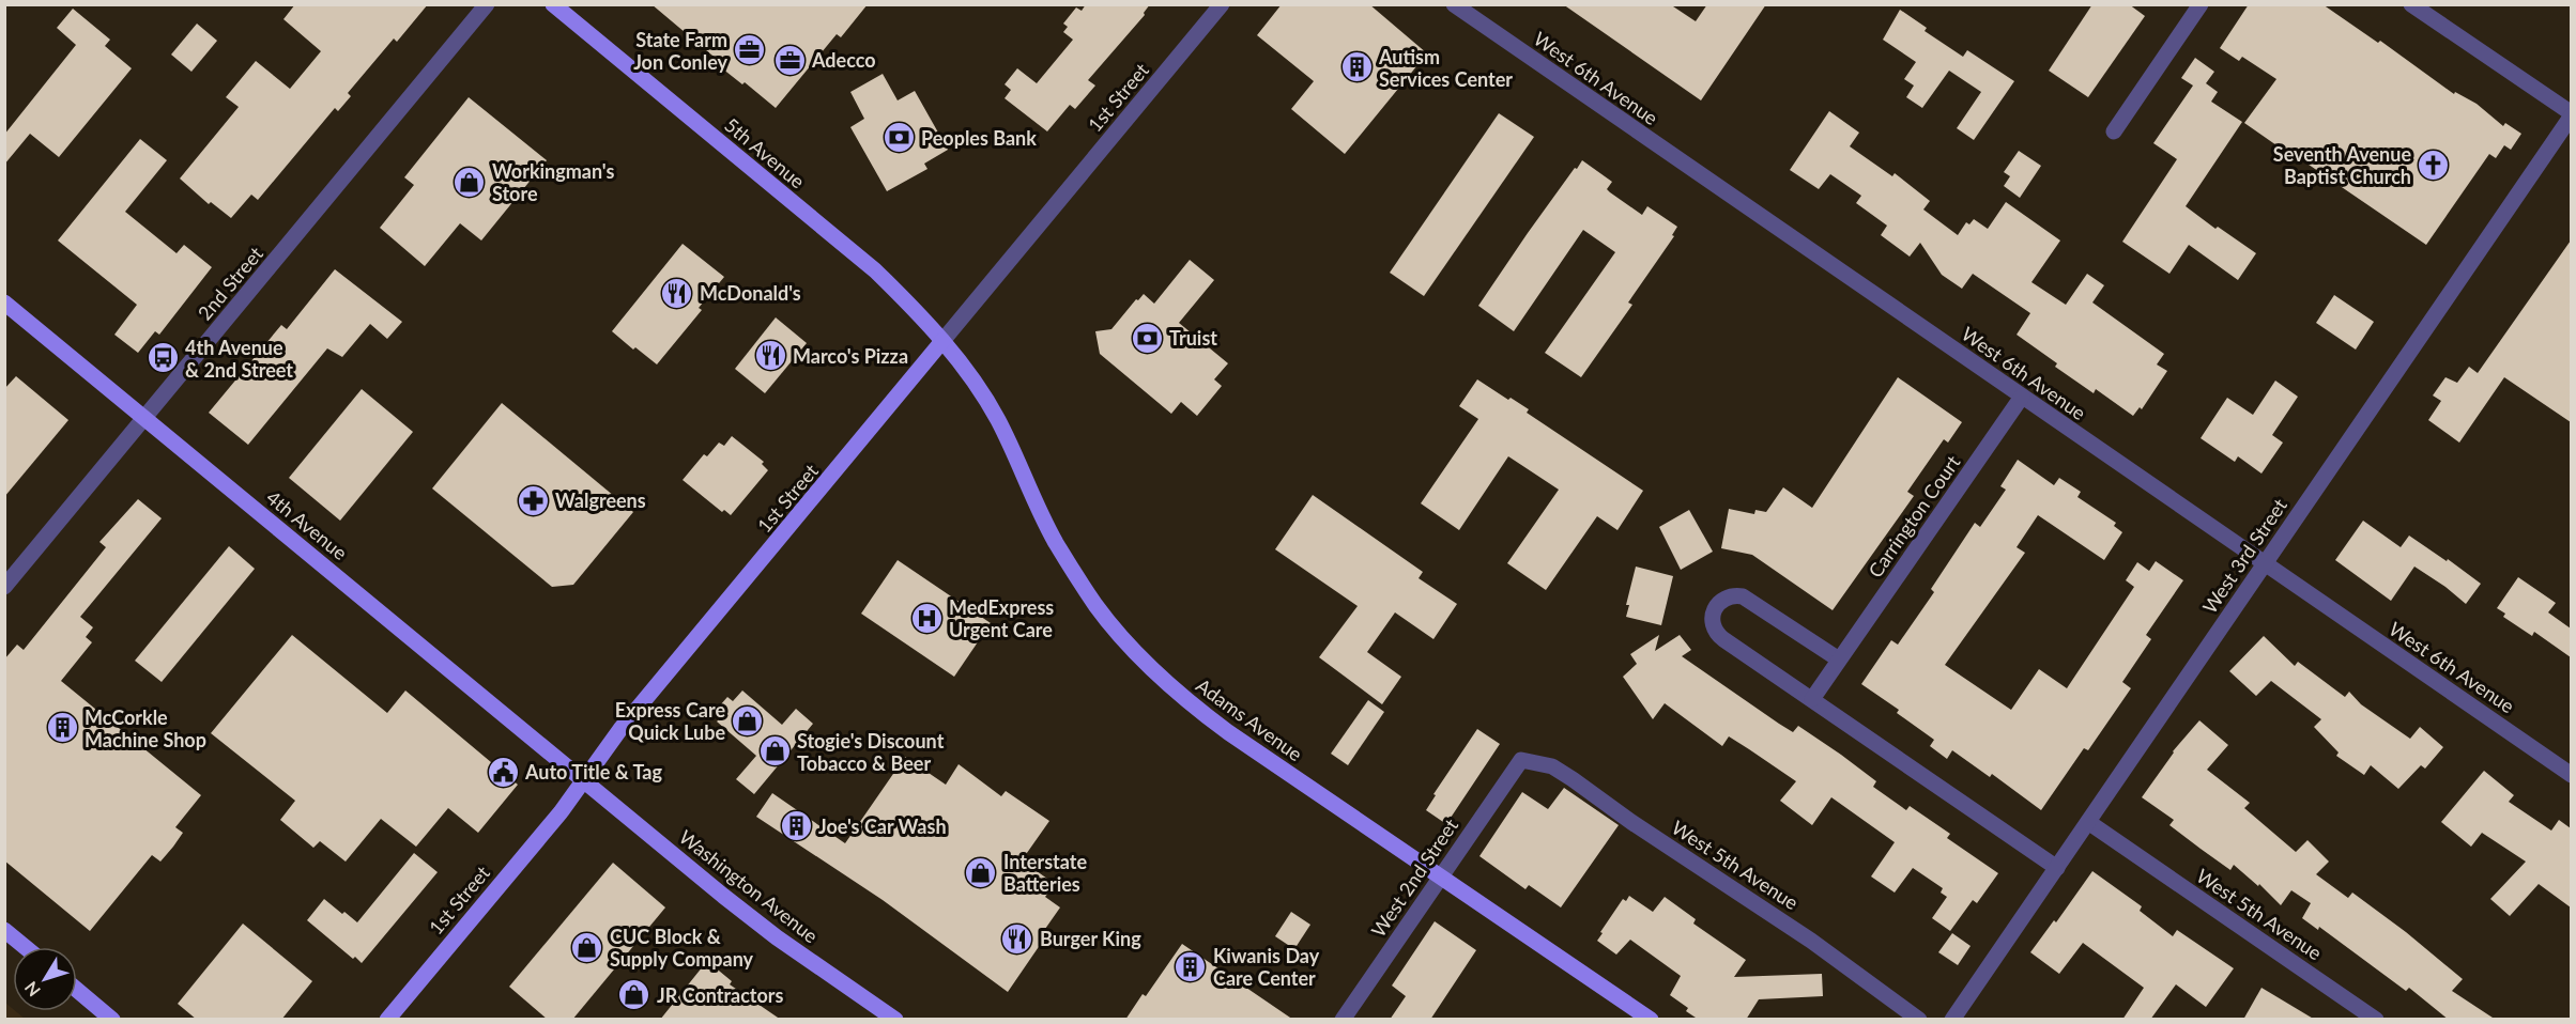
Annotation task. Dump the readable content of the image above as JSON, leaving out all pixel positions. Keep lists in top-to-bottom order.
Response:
{
  "streets": {
    "main road": [
      "1st Street",
      "5th Avenue",
      "4th Avenue",
      "Adams Avenue",
      "Washington Avenue"
    ],
    "street": [
      "West 6th Avenue",
      "2nd Street",
      "Carrington Court",
      "West 3rd Street",
      "West 5th Avenue",
      "West 2nd Street"
    ]
  },
  "crossings": [
    ["West 6th Avenue", "Carrington Court"],
    ["West 6th Avenue", "West 3rd Street"],
    ["1st Street", "5th Avenue"],
    ["1st Street", "4th Avenue"],
    ["1st Street", "Adams Avenue"],
    ["1st Street", "Washington Avenue"],
    ["5th Avenue", "Adams Avenue"],
    ["2nd Street", "4th Avenue"],
    ["4th Avenue", "Washington Avenue"],
    ["West 3rd Street", "West 5th Avenue"],
    ["Adams Avenue", "West 2nd Street"],
    ["West 5th Avenue", "West 2nd Street"]
  ],
  "places": {
    "office": ["State Farm Jon Conley", "Adecco"],
    "building": [
      "Autism Services Center",
      "McCorkle Machine Shop",
      "Joe's Car Wash",
      "Kiwanis Day Care Center"
    ],
    "bank": ["Peoples Bank", "Truist"],
    "church": ["Seventh Avenue Baptist Church"],
    "shop": [
      "Workingman's Store",
      "Express Care Quick Lube",
      "Stogie's Discount Tobacco & Beer",
      "Interstate Batteries",
      "CUC Block & Supply Company",
      "JR Contractors"
    ],
    "restaurant": ["McDonald's", "Marco's Pizza", "Burger King"],
    "bus stop": ["4th Avenue & 2nd Street"],
    "pharmacy": ["Walgreens"],
    "hospital": ["MedExpress Urgent Care"],
    "public building": ["Auto Title & Tag"]
  },
  "north": "bottom left"
}
